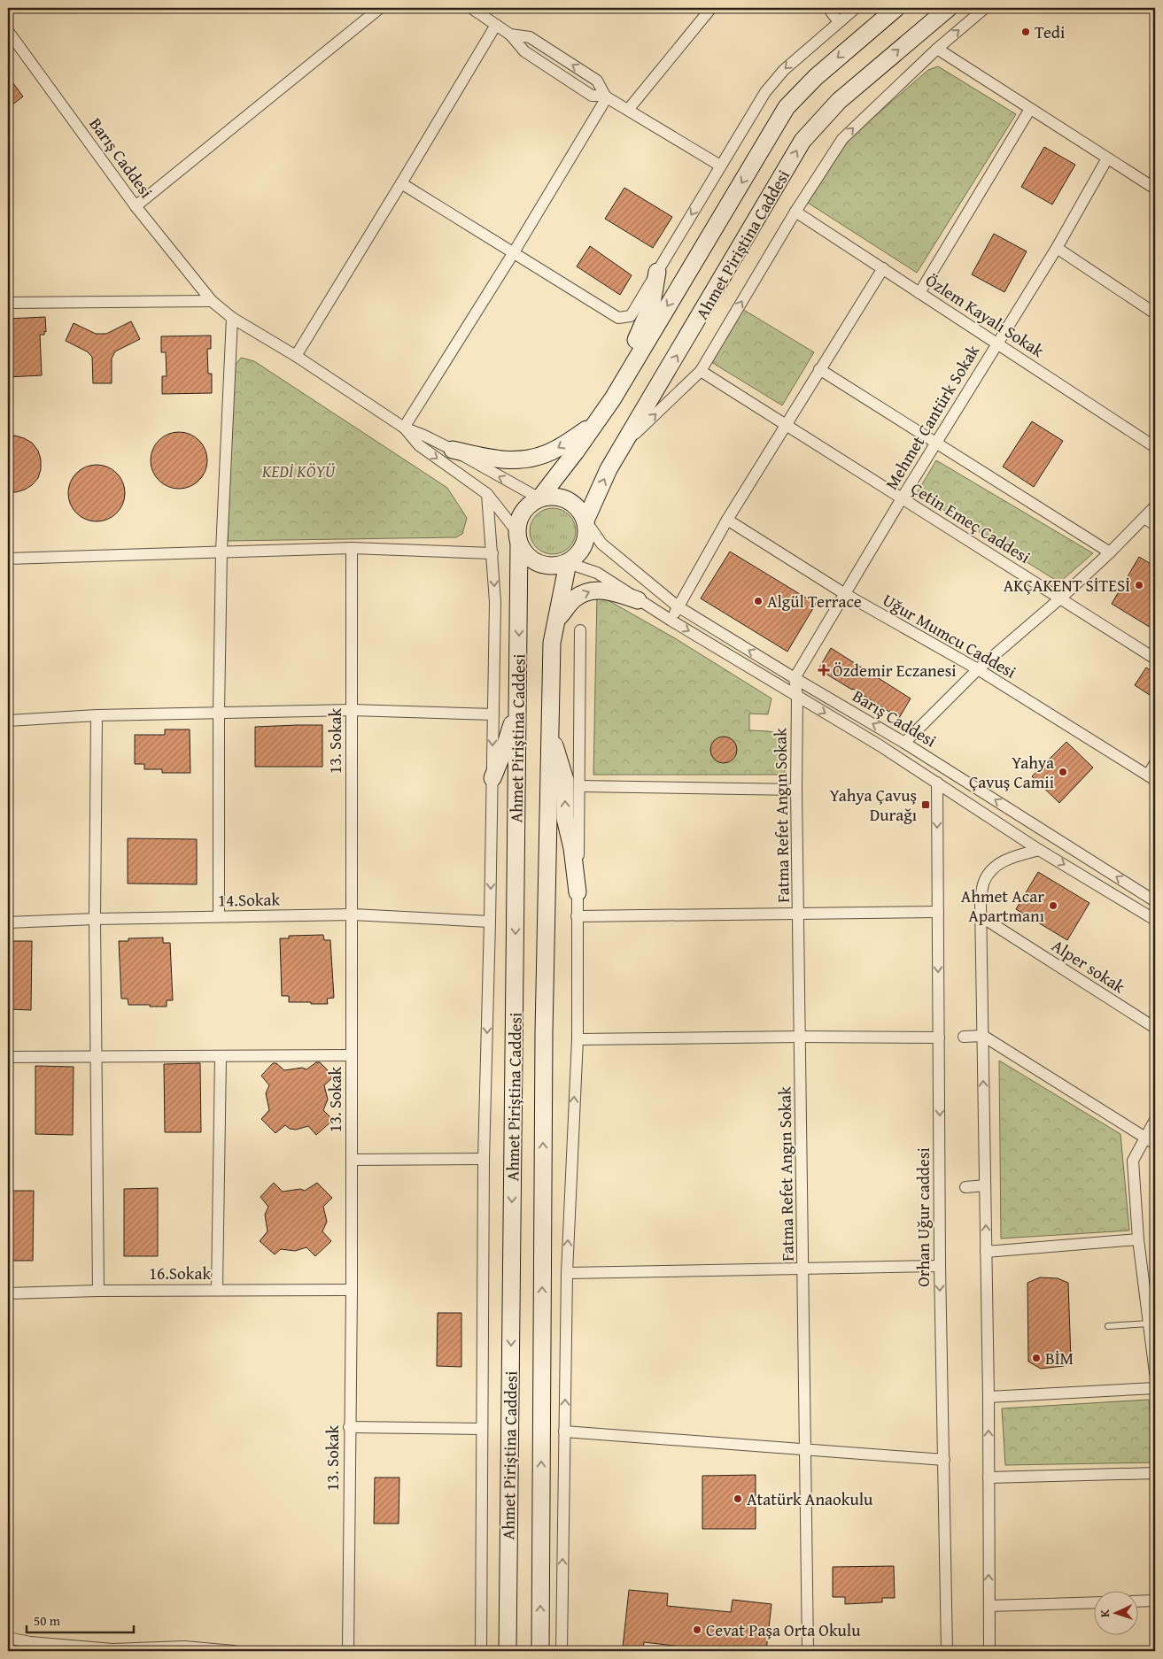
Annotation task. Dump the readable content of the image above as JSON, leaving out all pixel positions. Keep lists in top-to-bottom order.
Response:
{
  "streets": {
    "street": [
      "Barış Caddesi",
      "Ahmet Piriştina Caddesi",
      "Özlem Kayalı Sokak",
      "Mehmet Cantürk Sokak",
      "Çetin Emeç Caddesi",
      "Uğur Mumcu Caddesi",
      "13. Sokak",
      "Fatma Refet Angın Sokak",
      "14.Sokak",
      "Alper sokak",
      "Orhan Uğur caddesi",
      "16.Sokak"
    ]
  },
  "crossings": [
    ["Barış Caddesi", "Ahmet Piriştina Caddesi"],
    ["Barış Caddesi", "Mehmet Cantürk Sokak"],
    ["Barış Caddesi", "Fatma Refet Angın Sokak"],
    ["Barış Caddesi", "Orhan Uğur caddesi"],
    ["Özlem Kayalı Sokak", "Mehmet Cantürk Sokak"],
    ["Mehmet Cantürk Sokak", "Çetin Emeç Caddesi"],
    ["Mehmet Cantürk Sokak", "Uğur Mumcu Caddesi"],
    ["13. Sokak", "14.Sokak"],
    ["13. Sokak", "16.Sokak"]
  ],
  "parks": ["KEDİ KÖYÜ"],
  "places": {
    "other": [
      "Tedi",
      "AKÇAKENT SİTESİ",
      "Algül Terrace",
      "Yahya Çavuş Camii",
      "Ahmet Acar Apartmanı",
      "BİM",
      "Atatürk Anaokulu",
      "Cevat Paşa Orta Okulu"
    ],
    "health": ["Özdemir Eczanesi"],
    "transit": ["Yahya Çavuş Durağı"]
  },
  "scale_bar": "50 m",
  "north": "left"
}
